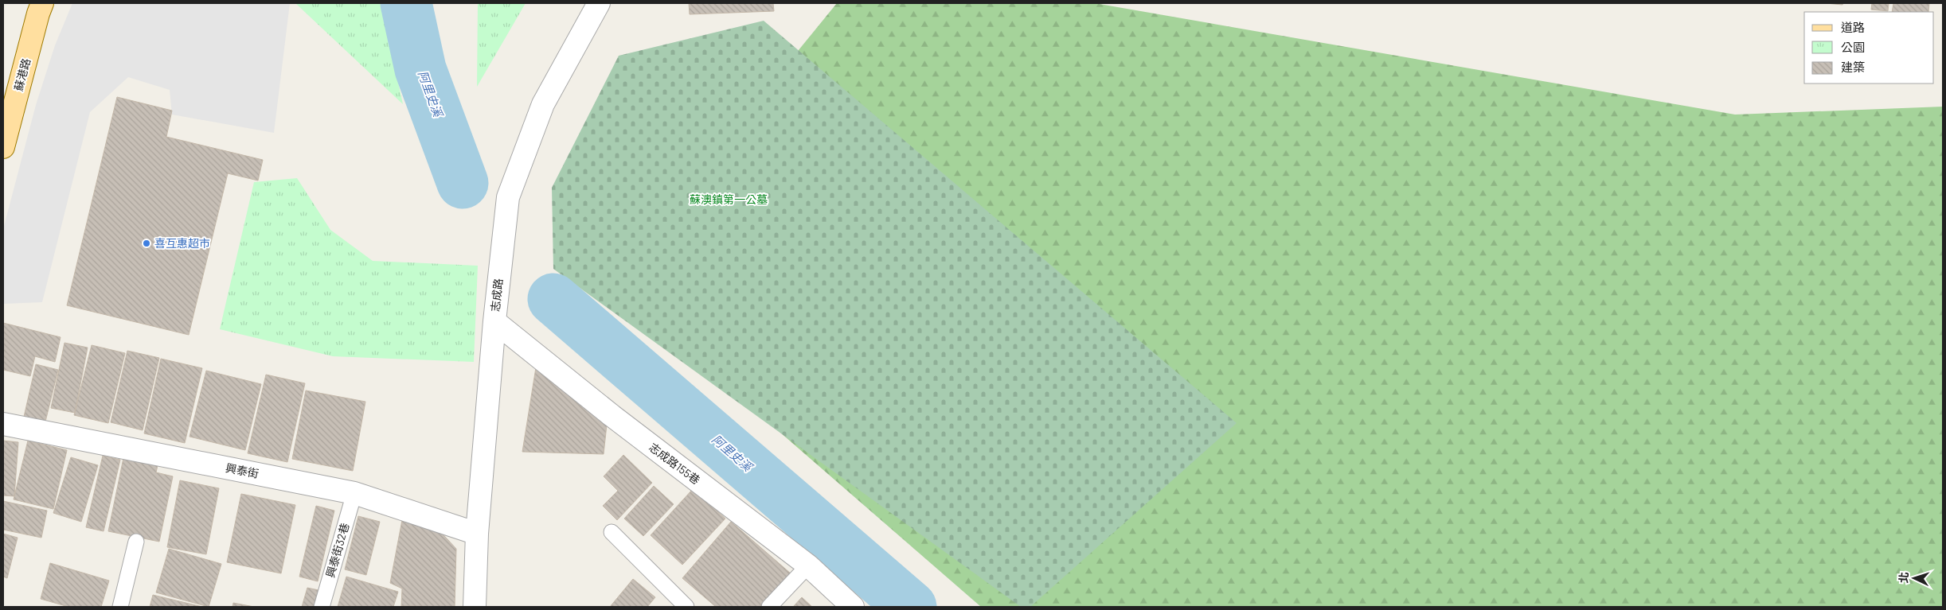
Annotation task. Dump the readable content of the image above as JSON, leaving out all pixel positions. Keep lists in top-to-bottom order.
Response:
{
  "streets": {
    "main road": ["蘇港路"],
    "street": ["志成路", "志成路155巷", "興泰街"],
    "lane": ["興泰街32巷"]
  },
  "crossings": [
    ["志成路", "志成路155巷"],
    ["志成路", "興泰街"],
    ["興泰街", "興泰街32巷"]
  ],
  "water": ["阿里史溪"],
  "parks": ["蘇澳鎮第一公墓"],
  "places": ["喜互惠超市"],
  "legend": ["道路", "公園", "建築"],
  "north": "left"
}
